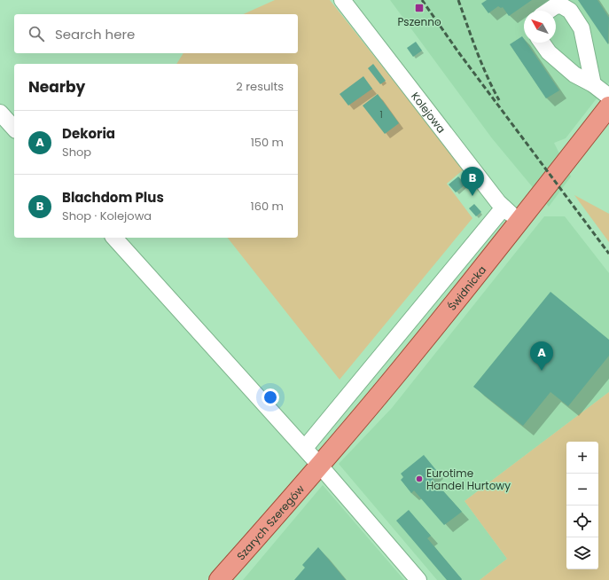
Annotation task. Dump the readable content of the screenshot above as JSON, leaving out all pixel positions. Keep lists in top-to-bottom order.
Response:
{
  "streets": {
    "main road": ["Świdnicka", "Szarych Szeregów"],
    "street": ["Kolejowa"]
  },
  "crossings": [
    ["Kolejowa", "Świdnicka"],
    ["Świdnicka", "Szarych Szeregów"]
  ],
  "places": {
    "transit": ["Pszenno"],
    "other": ["Eurotime Handel Hurtowy"]
  },
  "house_numbers": ["1"],
  "north": "top left",
  "page": {
    "search": "Search here",
    "heading": ["Nearby", "2 results"],
    "list": [
      {
        "mark": "A",
        "name": "Dekoria",
        "note": "Shop",
        "value": "150 m"
      },
      {
        "mark": "B",
        "name": "Blachdom Plus",
        "note": "Shop · Kolejowa",
        "value": "160 m"
      }
    ],
    "pins": ["B", "A"],
    "map_buttons": ["+", "−"]
  }
}
